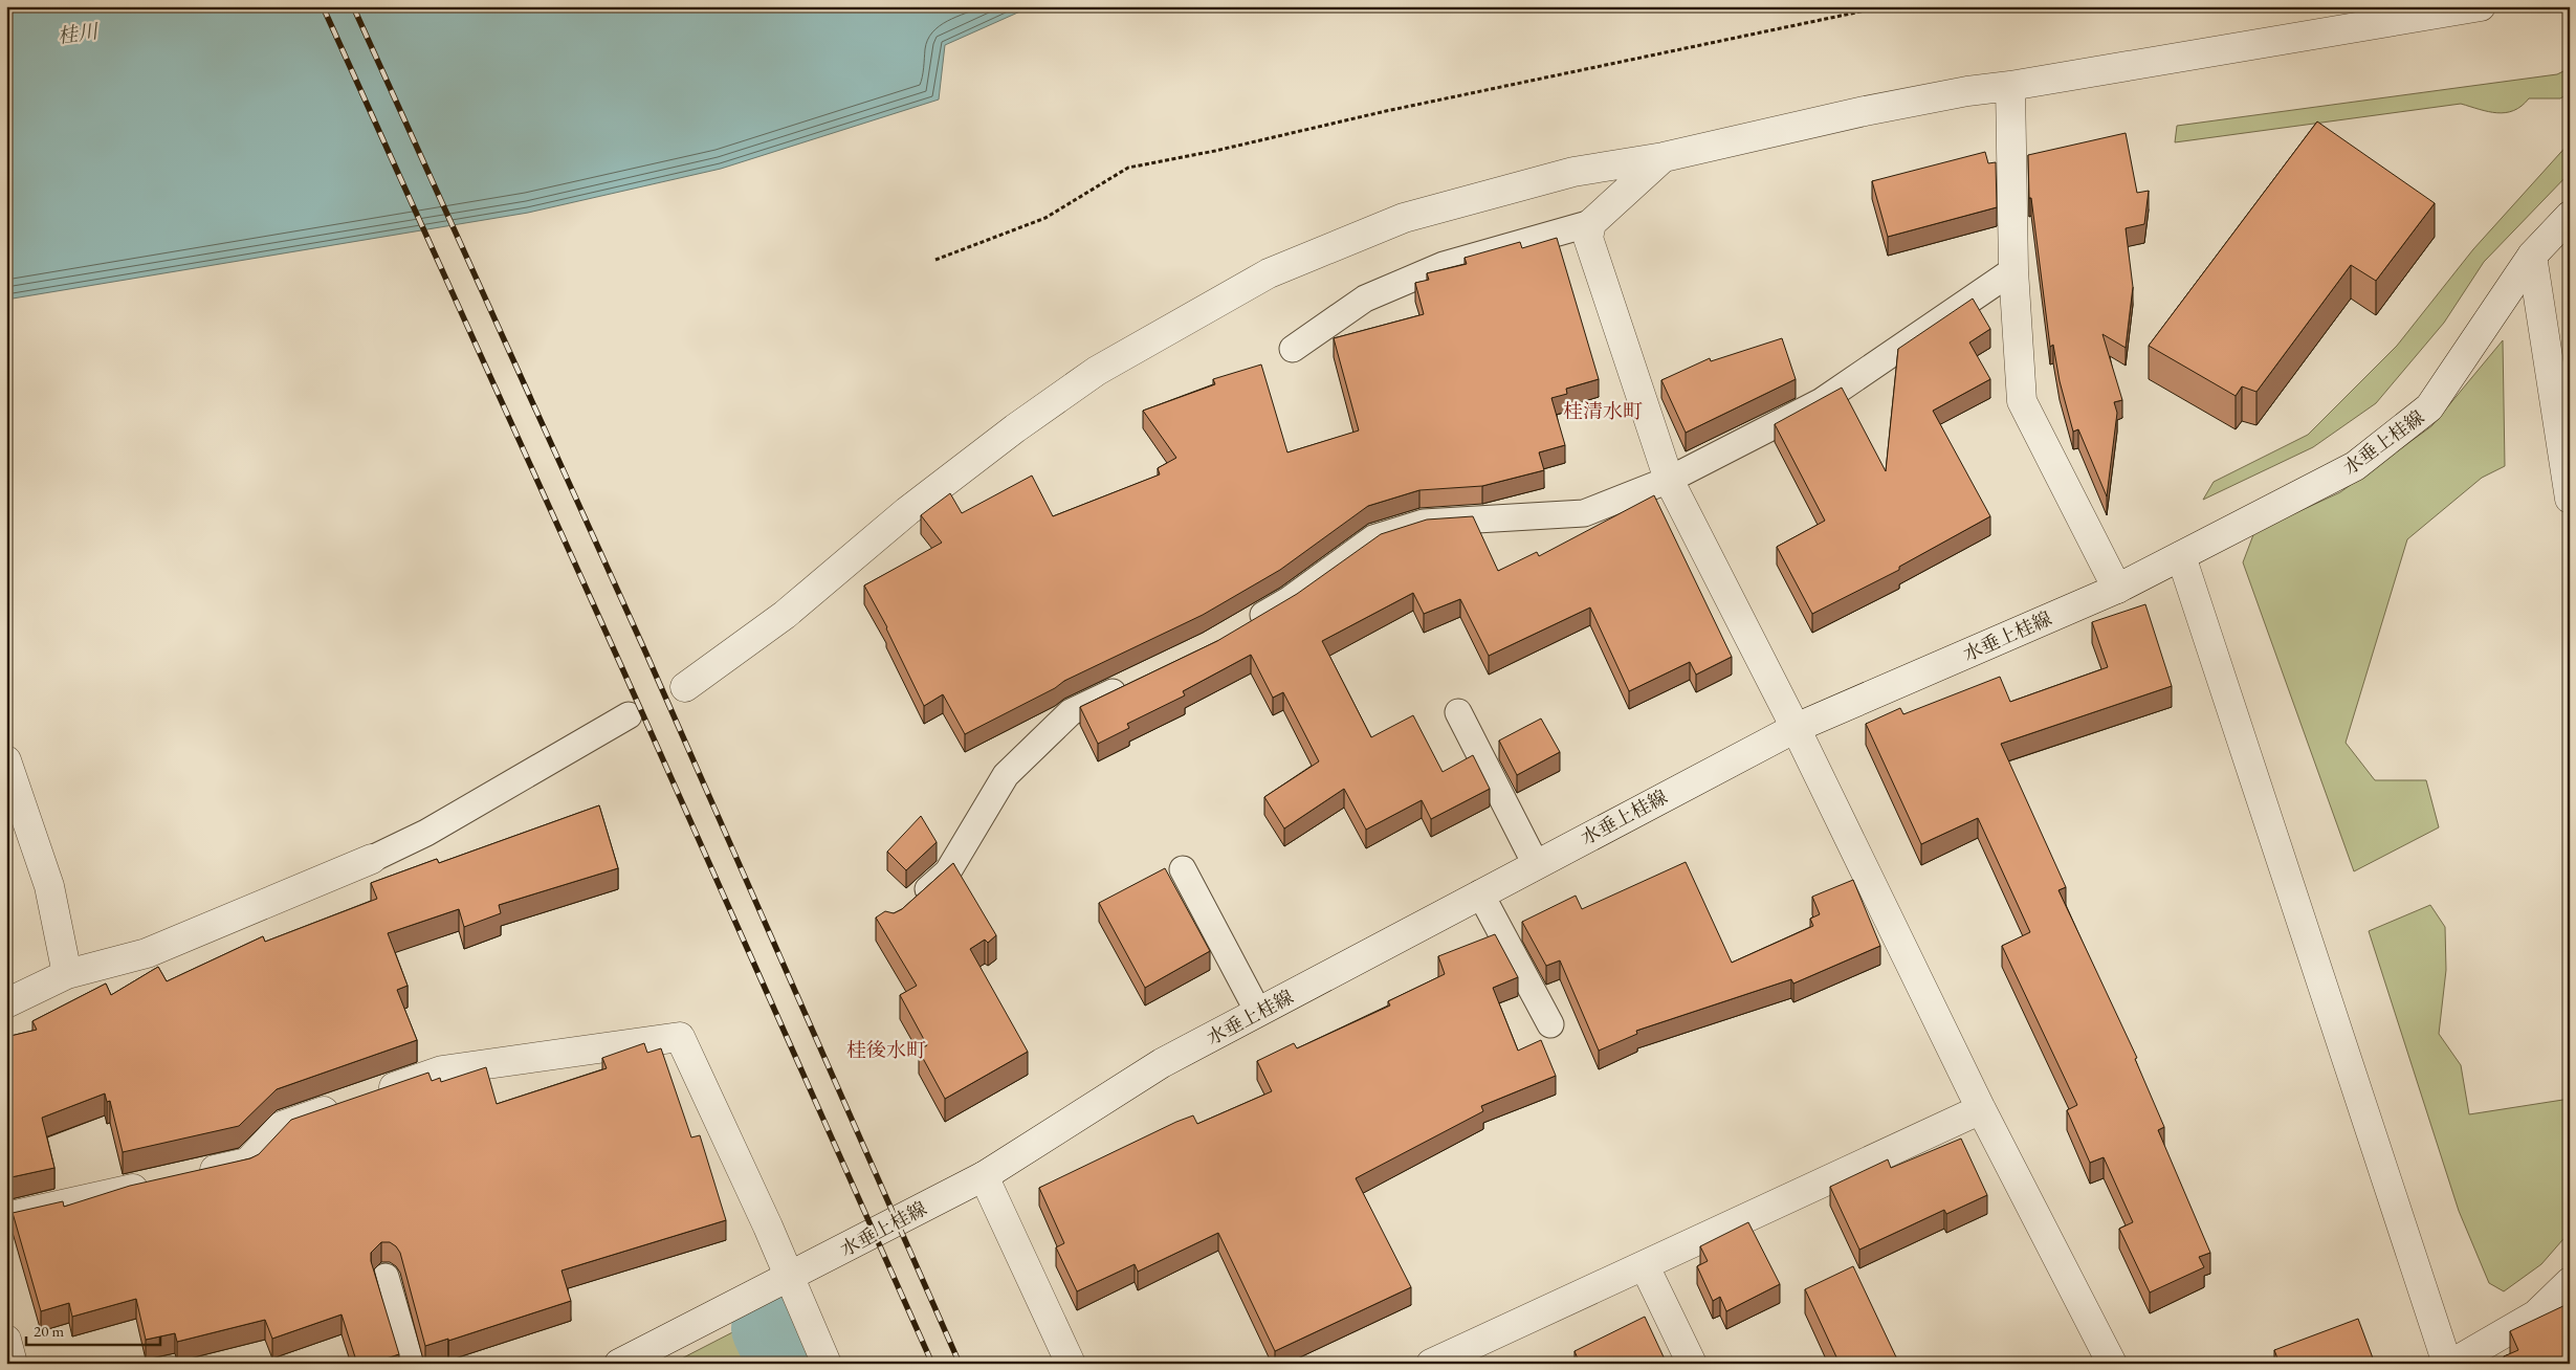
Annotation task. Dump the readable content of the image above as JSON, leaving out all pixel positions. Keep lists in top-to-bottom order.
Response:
{
  "streets": {
    "street": ["水垂上桂線"]
  },
  "districts": ["桂清水町", "桂後水町"],
  "water": ["桂川"],
  "scale_bar": "20 m"
}
